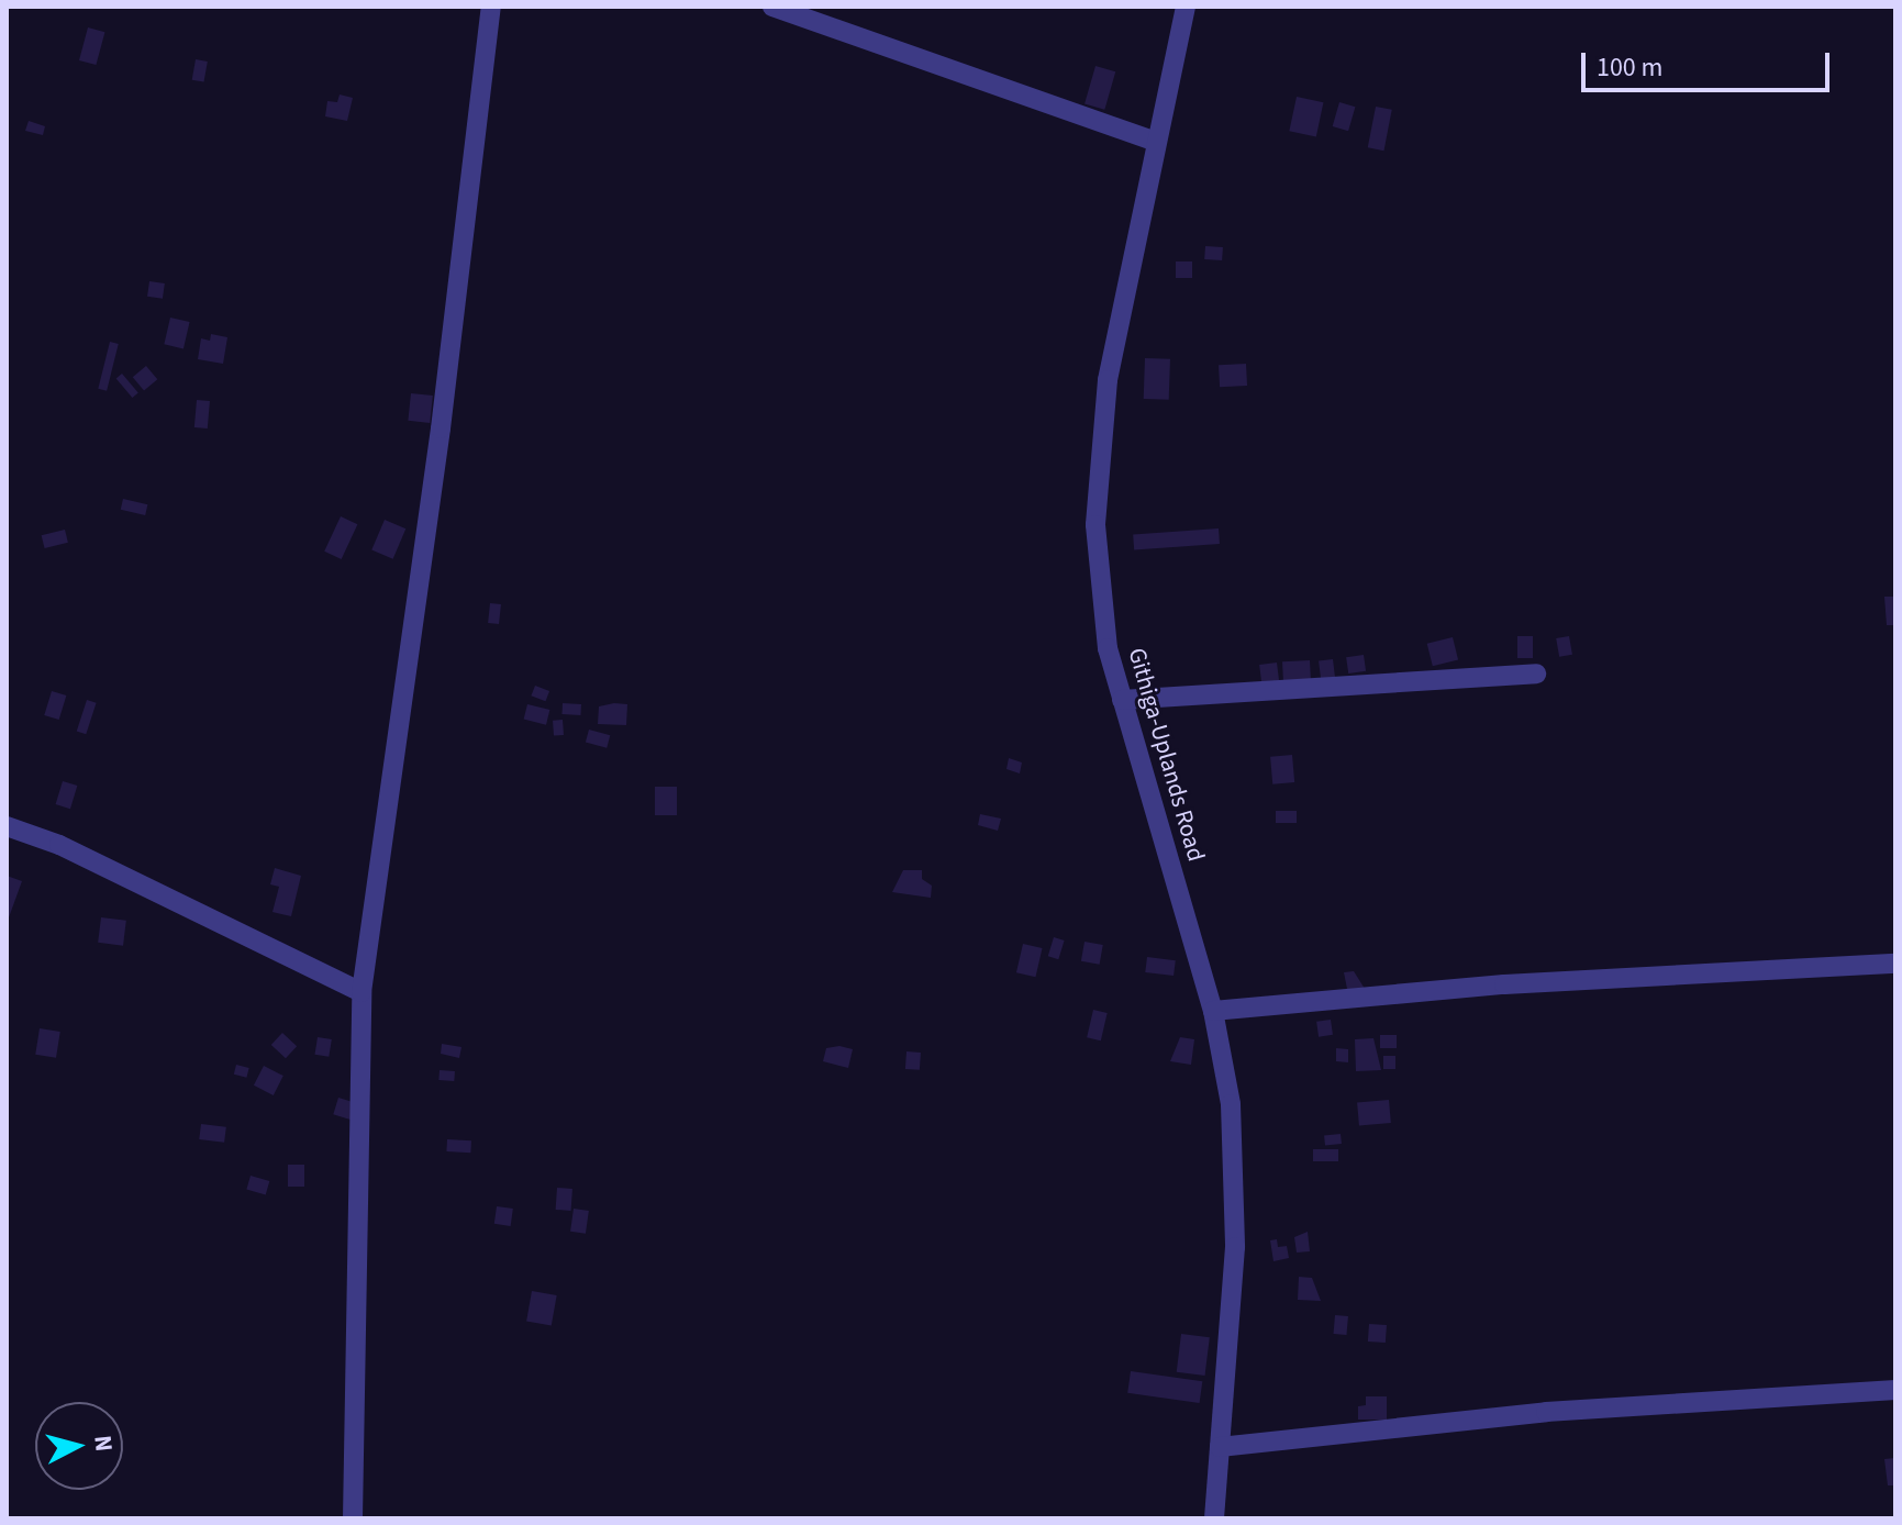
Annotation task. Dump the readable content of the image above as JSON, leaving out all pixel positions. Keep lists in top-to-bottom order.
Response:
{
  "streets": {
    "street": ["Githiga-Uplands Road"]
  },
  "scale_bar": "100 m",
  "north": "right"
}
